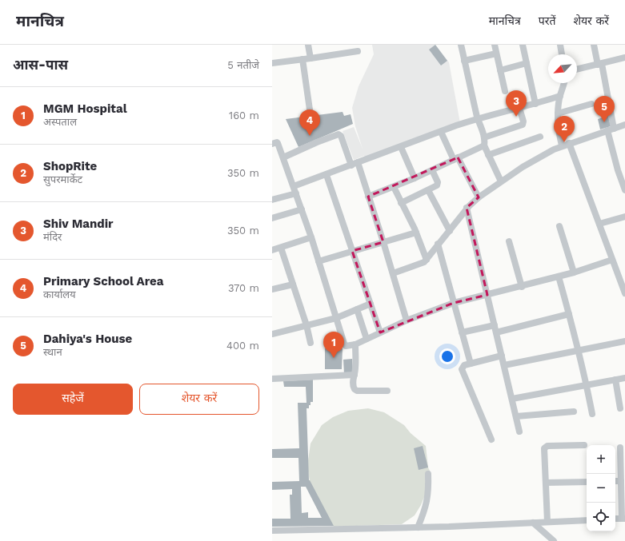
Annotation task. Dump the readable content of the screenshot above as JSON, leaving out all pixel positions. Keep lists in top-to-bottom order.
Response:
{
  "north": "bottom left",
  "page": {
    "header": "मानचित्र",
    "nav": ["मानचित्र", "परतें", "शेयर करें"],
    "heading": ["आस-पास", "5 नतीजे"],
    "list": [
      {
        "mark": "1",
        "name": "MGM Hospital",
        "note": "अस्पताल",
        "value": "160 m"
      },
      {
        "mark": "2",
        "name": "ShopRite",
        "note": "सुपरमार्केट",
        "value": "350 m"
      },
      {
        "mark": "3",
        "name": "Shiv Mandir",
        "note": "मंदिर",
        "value": "350 m"
      },
      {
        "mark": "4",
        "name": "Primary School Area",
        "note": "कार्यालय",
        "value": "370 m"
      },
      {
        "mark": "5",
        "name": "Dahiya's House",
        "note": "स्थान",
        "value": "400 m"
      }
    ],
    "pins": [
      "3",
      "5",
      "4",
      "2",
      "1"
    ],
    "buttons": ["सहेजें", "शेयर करें"],
    "map_buttons": ["+", "−"]
  }
}
